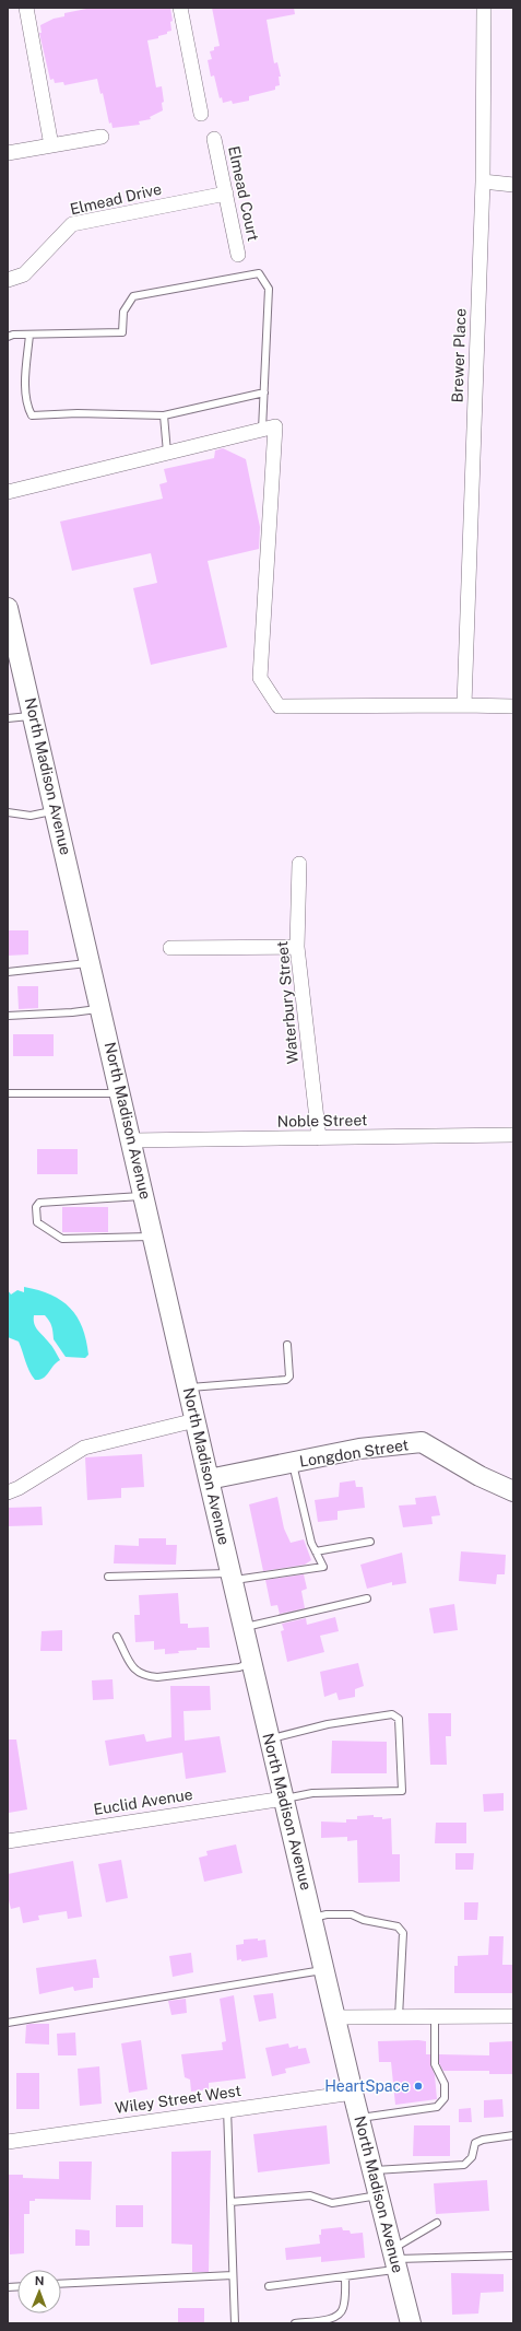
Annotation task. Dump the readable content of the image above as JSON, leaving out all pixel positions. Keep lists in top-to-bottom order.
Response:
{
  "streets": {
    "main road": ["North Madison Avenue", "Longdon Street"],
    "street": [
      "Elmead Court",
      "Elmead Drive",
      "Brewer Place",
      "Waterbury Street",
      "Noble Street",
      "Euclid Avenue",
      "Wiley Street West"
    ]
  },
  "crossings": [
    ["Elmead Court", "Elmead Drive"],
    ["North Madison Avenue", "Noble Street"],
    ["North Madison Avenue", "Longdon Street"],
    ["North Madison Avenue", "Euclid Avenue"],
    ["North Madison Avenue", "Wiley Street West"],
    ["Waterbury Street", "Noble Street"]
  ],
  "places": ["HeartSpace"],
  "north": "top"
}
